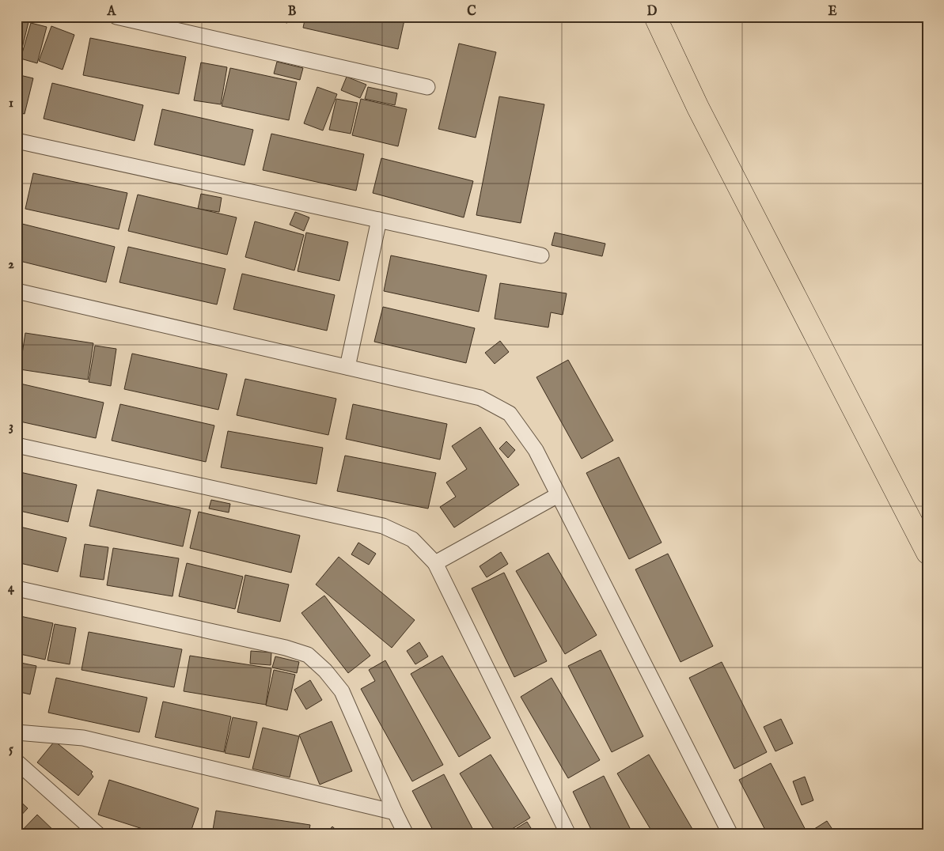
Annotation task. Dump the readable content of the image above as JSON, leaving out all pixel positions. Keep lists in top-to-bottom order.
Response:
{
  "grid": {
    "columns": [
      "A",
      "B",
      "C",
      "D",
      "E"
    ],
    "rows": [
      "1",
      "2",
      "3",
      "4",
      "5"
    ]
  }
}
